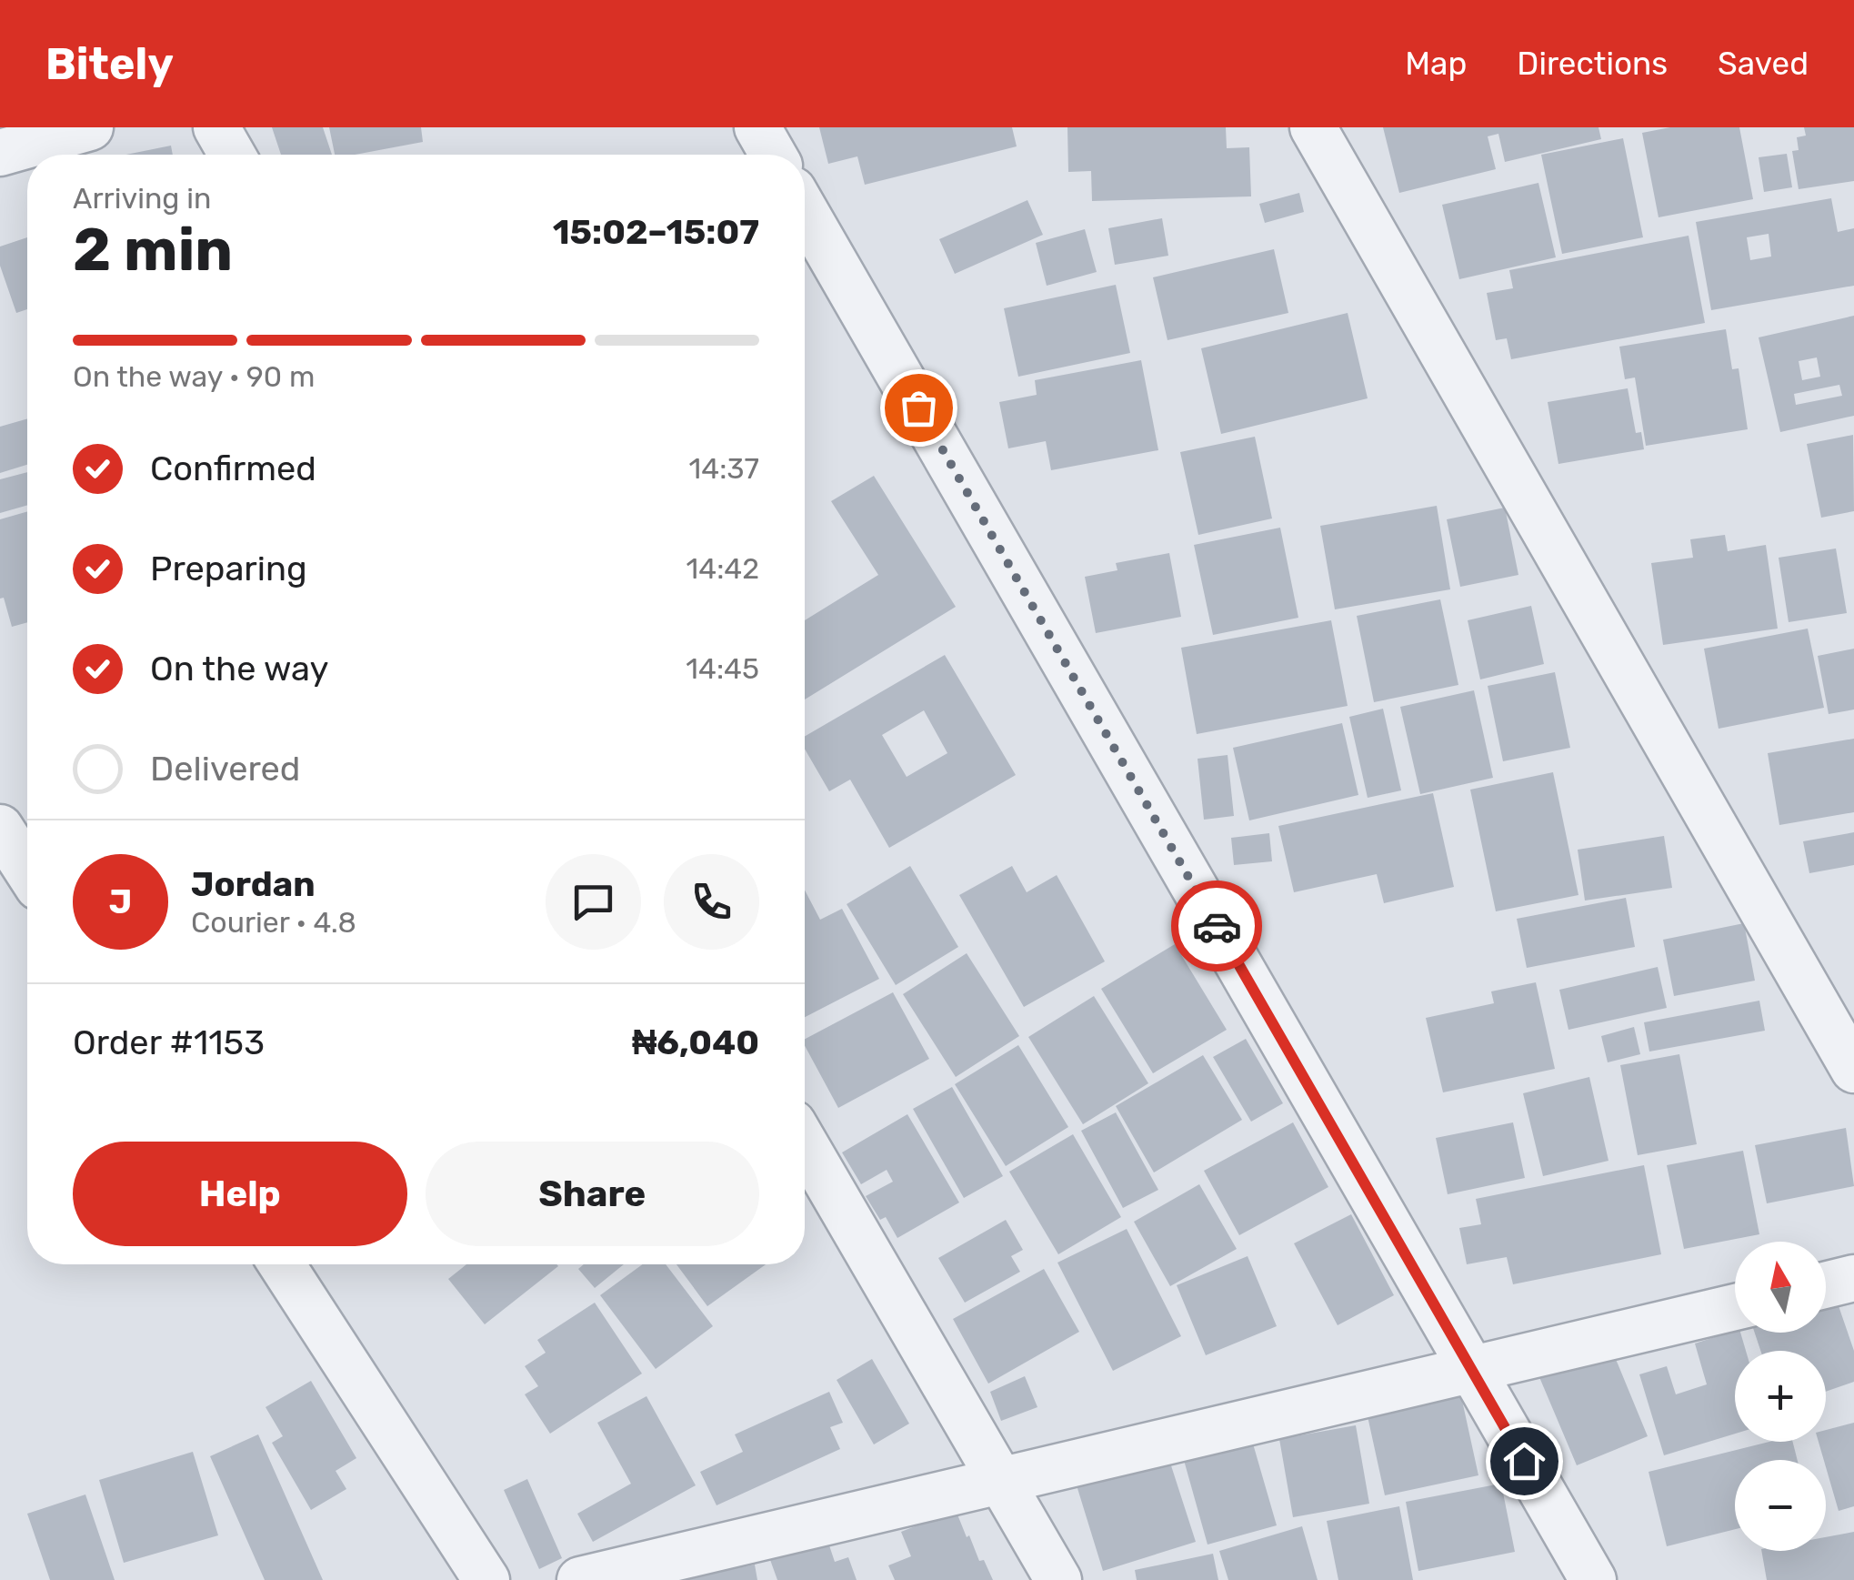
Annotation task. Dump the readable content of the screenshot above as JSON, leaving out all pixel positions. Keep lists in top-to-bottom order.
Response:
{
  "north": "top",
  "page": {
    "header": "Bitely",
    "nav": ["Map", "Directions", "Saved"],
    "heading": ["2 min", "Arriving in", "15:02–15:07"],
    "panel": [
      "Jordan",
      "Courier · 4.8",
      "Order #1153",
      "₦6,040"
    ],
    "bar": "On the way · 90 m",
    "list": [
      ["Confirmed", "14:37"],
      ["Preparing", "14:42"],
      ["On the way", "14:45"],
      "Delivered"
    ],
    "round": "J",
    "buttons": ["Help", "Share"],
    "map_buttons": ["+", "−"]
  }
}
